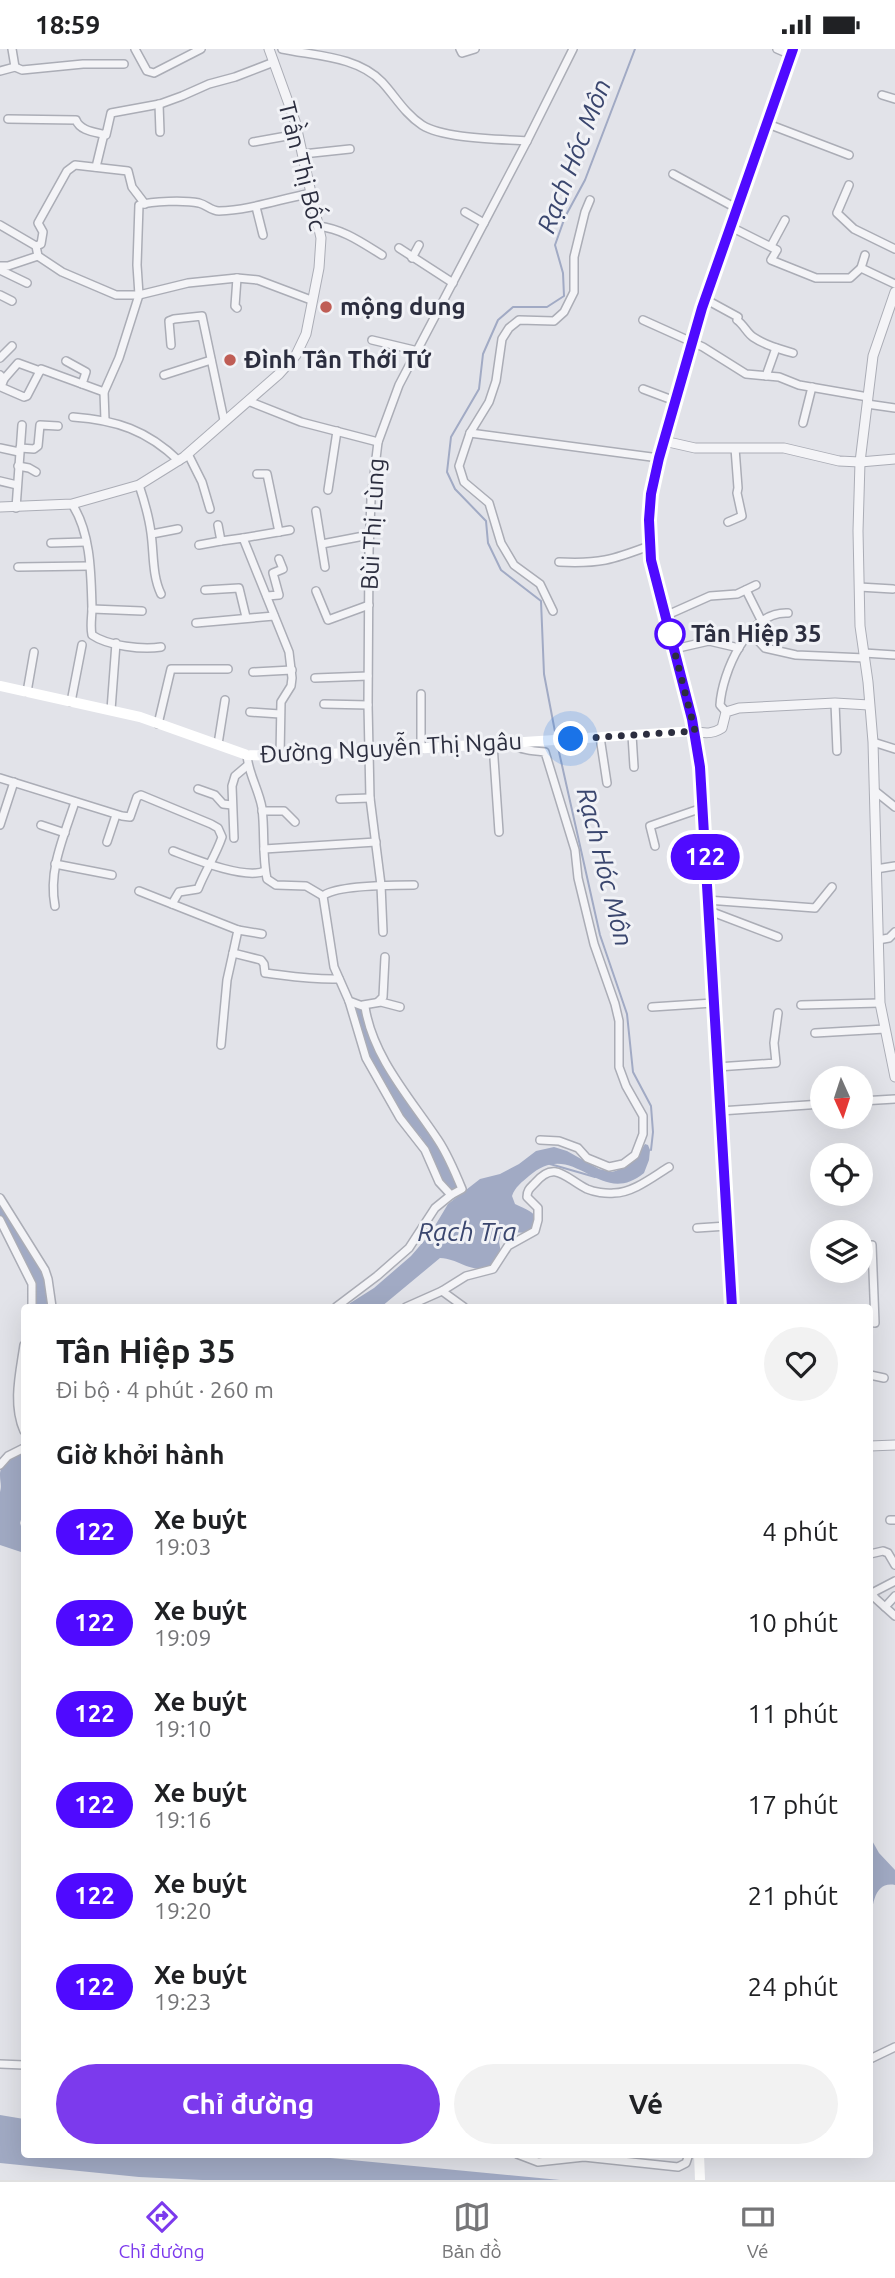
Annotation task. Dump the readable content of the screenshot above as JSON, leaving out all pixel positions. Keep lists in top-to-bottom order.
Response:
{
  "streets": {
    "main road": ["Đường Nguyễn Thị Ngâu"],
    "street": ["Trần Thị Bốc", "Bùi Thị Lùng"]
  },
  "crossings": [
    ["Bùi Thị Lùng", "Đường Nguyễn Thị Ngâu"]
  ],
  "water": ["Rạch Hóc Môn", "Rạch Tra"],
  "places": ["mộng dung", "Đình Tân Thới Tứ", "Tân Hiệp 35"],
  "lines": ["bus line 122"],
  "north": "bottom",
  "page": {
    "status": "18:59",
    "on_map": "122",
    "heading": [
      ["Tân Hiệp 35", "Đi bộ · 4 phút · 260 m"],
      "Giờ khởi hành"
    ],
    "list": [
      {
        "mark": "122",
        "name": "Xe buýt",
        "note": "19:03",
        "value": "4 phút"
      },
      {
        "mark": "122",
        "name": "Xe buýt",
        "note": "19:09",
        "value": "10 phút"
      },
      {
        "mark": "122",
        "name": "Xe buýt",
        "note": "19:10",
        "value": "11 phút"
      },
      {
        "mark": "122",
        "name": "Xe buýt",
        "note": "19:16",
        "value": "17 phút"
      },
      {
        "mark": "122",
        "name": "Xe buýt",
        "note": "19:20",
        "value": "21 phút"
      },
      {
        "mark": "122",
        "name": "Xe buýt",
        "note": "19:23",
        "value": "24 phút"
      }
    ],
    "buttons": ["Chỉ đường", "Vé"],
    "tabs": ["Chỉ đường", "Bản đồ", "Vé"]
  }
}
